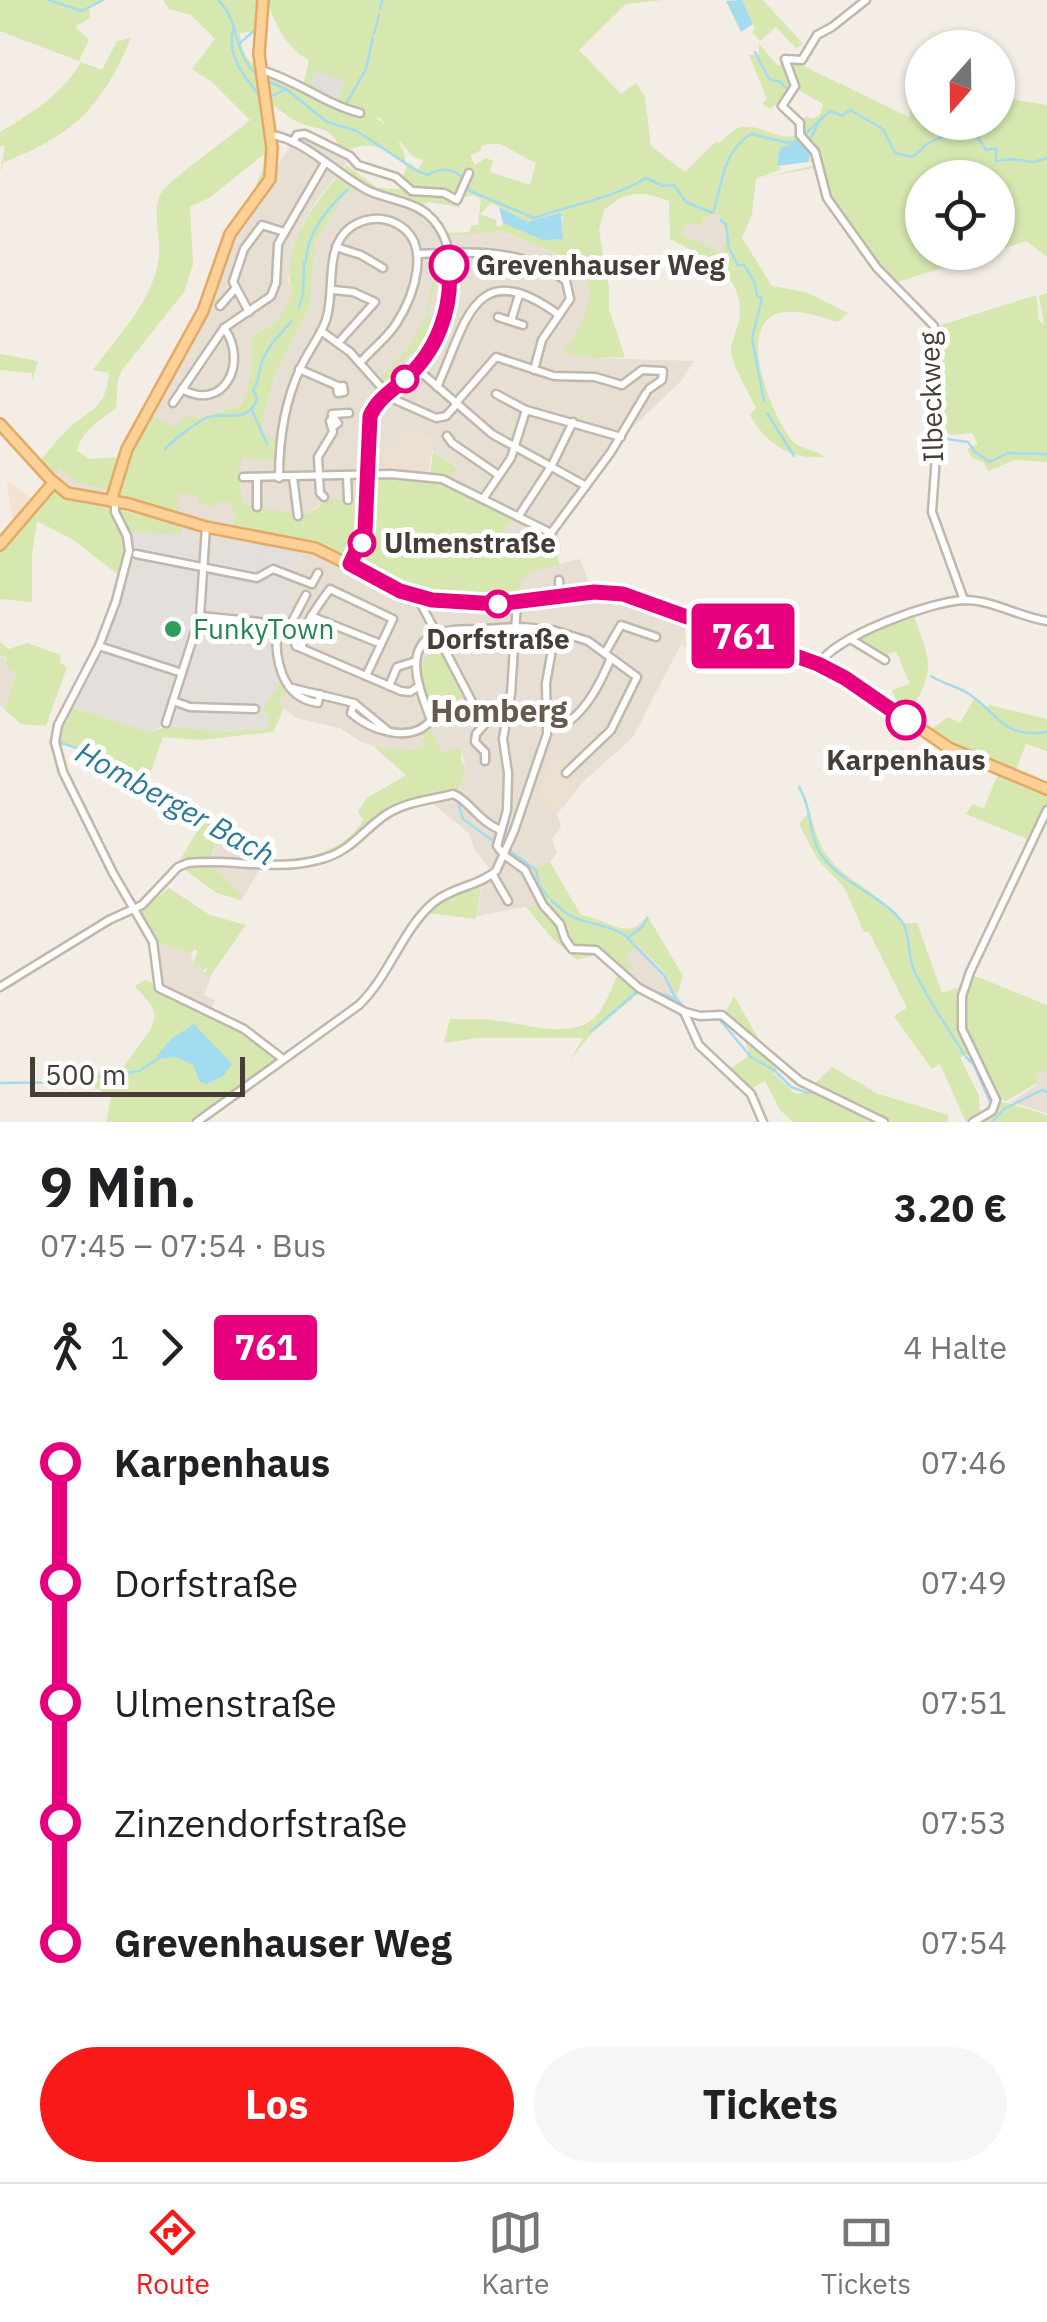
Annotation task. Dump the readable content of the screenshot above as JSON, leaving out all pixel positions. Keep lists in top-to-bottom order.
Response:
{
  "streets": {
    "street": ["Ilbeckweg"]
  },
  "districts": ["Homberg"],
  "water": ["Homberger Bach"],
  "places": [
    "Grevenhauser Weg",
    "Ulmenstraße",
    "Dorfstraße",
    "FunkyTown",
    "Karpenhaus"
  ],
  "lines": ["bus line 761"],
  "scale_bar": "500 m",
  "north": "bottom",
  "page": {
    "on_map": "761",
    "scale": "500 m",
    "heading": ["9 Min.", "07:45 – 07:54 · Bus", "3.20 €"],
    "legs": ["1", "761", "4 Halte"],
    "list": [
      {
        "name": "Karpenhaus",
        "value": "07:46"
      },
      {
        "name": "Dorfstraße",
        "value": "07:49"
      },
      {
        "name": "Ulmenstraße",
        "value": "07:51"
      },
      {
        "name": "Zinzendorfstraße",
        "value": "07:53"
      },
      {
        "name": "Grevenhauser Weg",
        "value": "07:54"
      }
    ],
    "buttons": ["Los", "Tickets"],
    "tabs": ["Route", "Karte", "Tickets"]
  }
}
